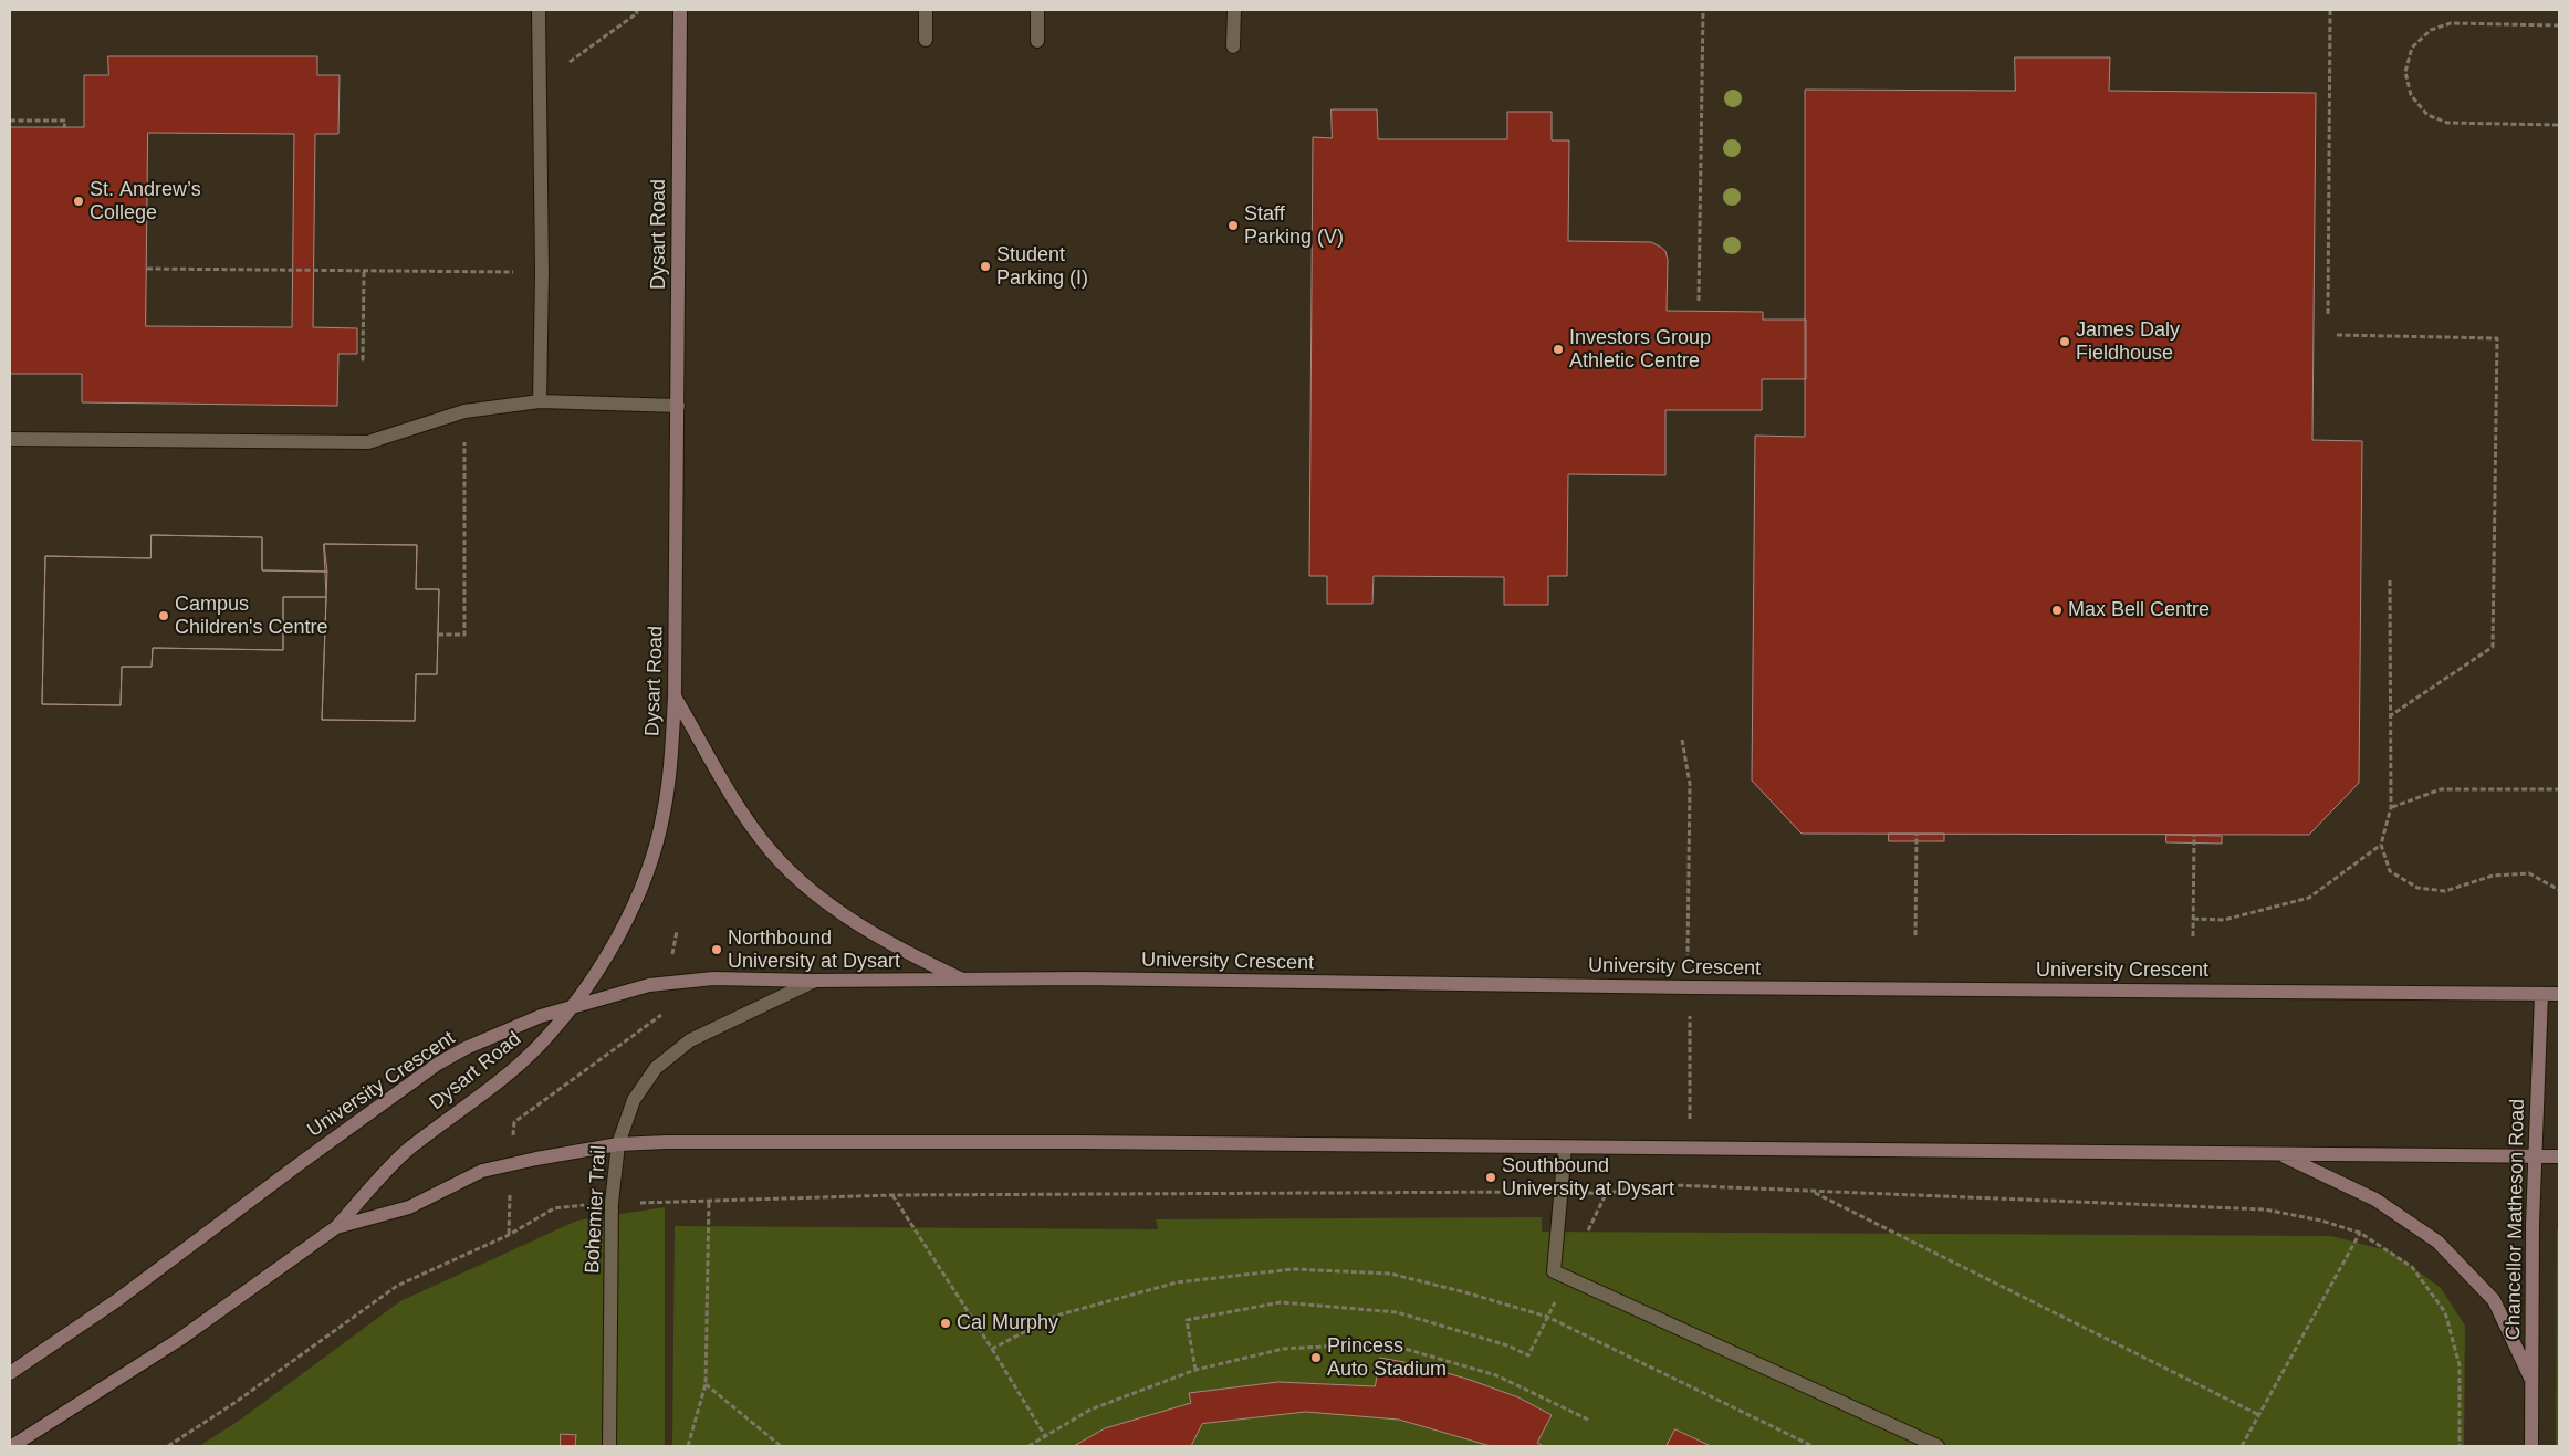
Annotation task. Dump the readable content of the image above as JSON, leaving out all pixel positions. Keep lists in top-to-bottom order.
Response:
{
  "streets": {
    "main road": ["Dysart Road", "University Crescent", "Chancellor Matheson Road"],
    "lane": ["Bohemier Trail"]
  },
  "crossings": [
    ["Dysart Road", "University Crescent"],
    ["University Crescent", "Bohemier Trail"],
    ["University Crescent", "Chancellor Matheson Road"]
  ],
  "places": [
    "St. Andrew’s College",
    "Staff Parking (V)",
    "Student Parking (I)",
    "James Daly Fieldhouse",
    "Investors Group Athletic Centre",
    "Max Bell Centre",
    "Campus Children's Centre",
    "Northbound University at Dysart",
    "Southbound University at Dysart",
    "Cal Murphy",
    "Princess Auto Stadium"
  ]
}
